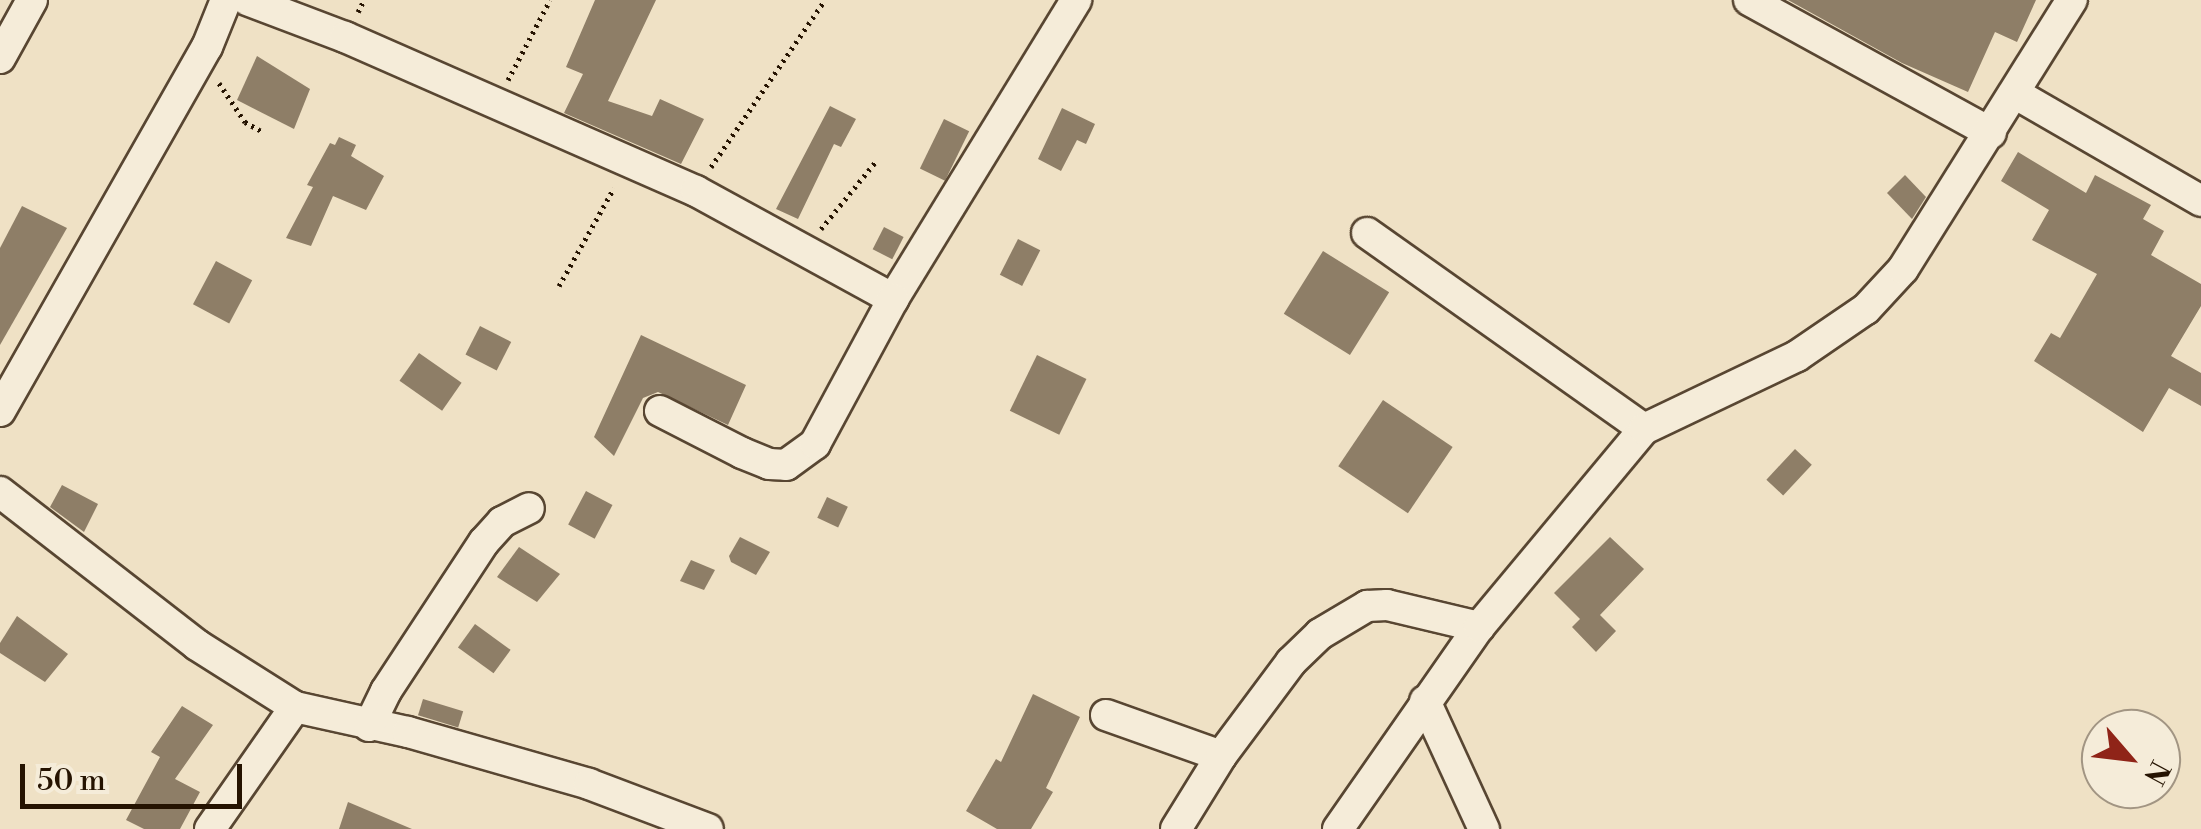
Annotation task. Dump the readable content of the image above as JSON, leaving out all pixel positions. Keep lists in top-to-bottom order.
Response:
{
  "scale_bar": "50 m",
  "north": "bottom right"
}
